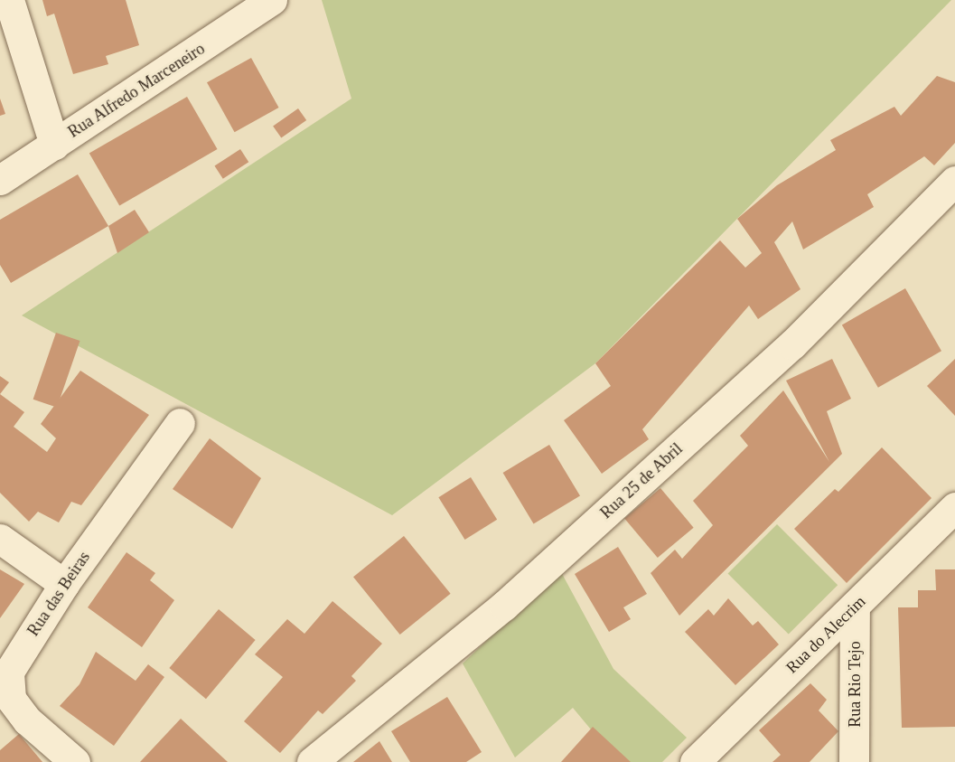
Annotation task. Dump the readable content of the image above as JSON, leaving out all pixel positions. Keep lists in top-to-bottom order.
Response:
{
  "streets": {
    "street": [
      "Rua Alfredo Marceneiro",
      "Rua 25 de Abril",
      "Rua das Beiras",
      "Rua do Alecrim",
      "Rua Rio Tejo"
    ]
  },
  "crossings": [
    ["Rua do Alecrim", "Rua Rio Tejo"]
  ]
}
